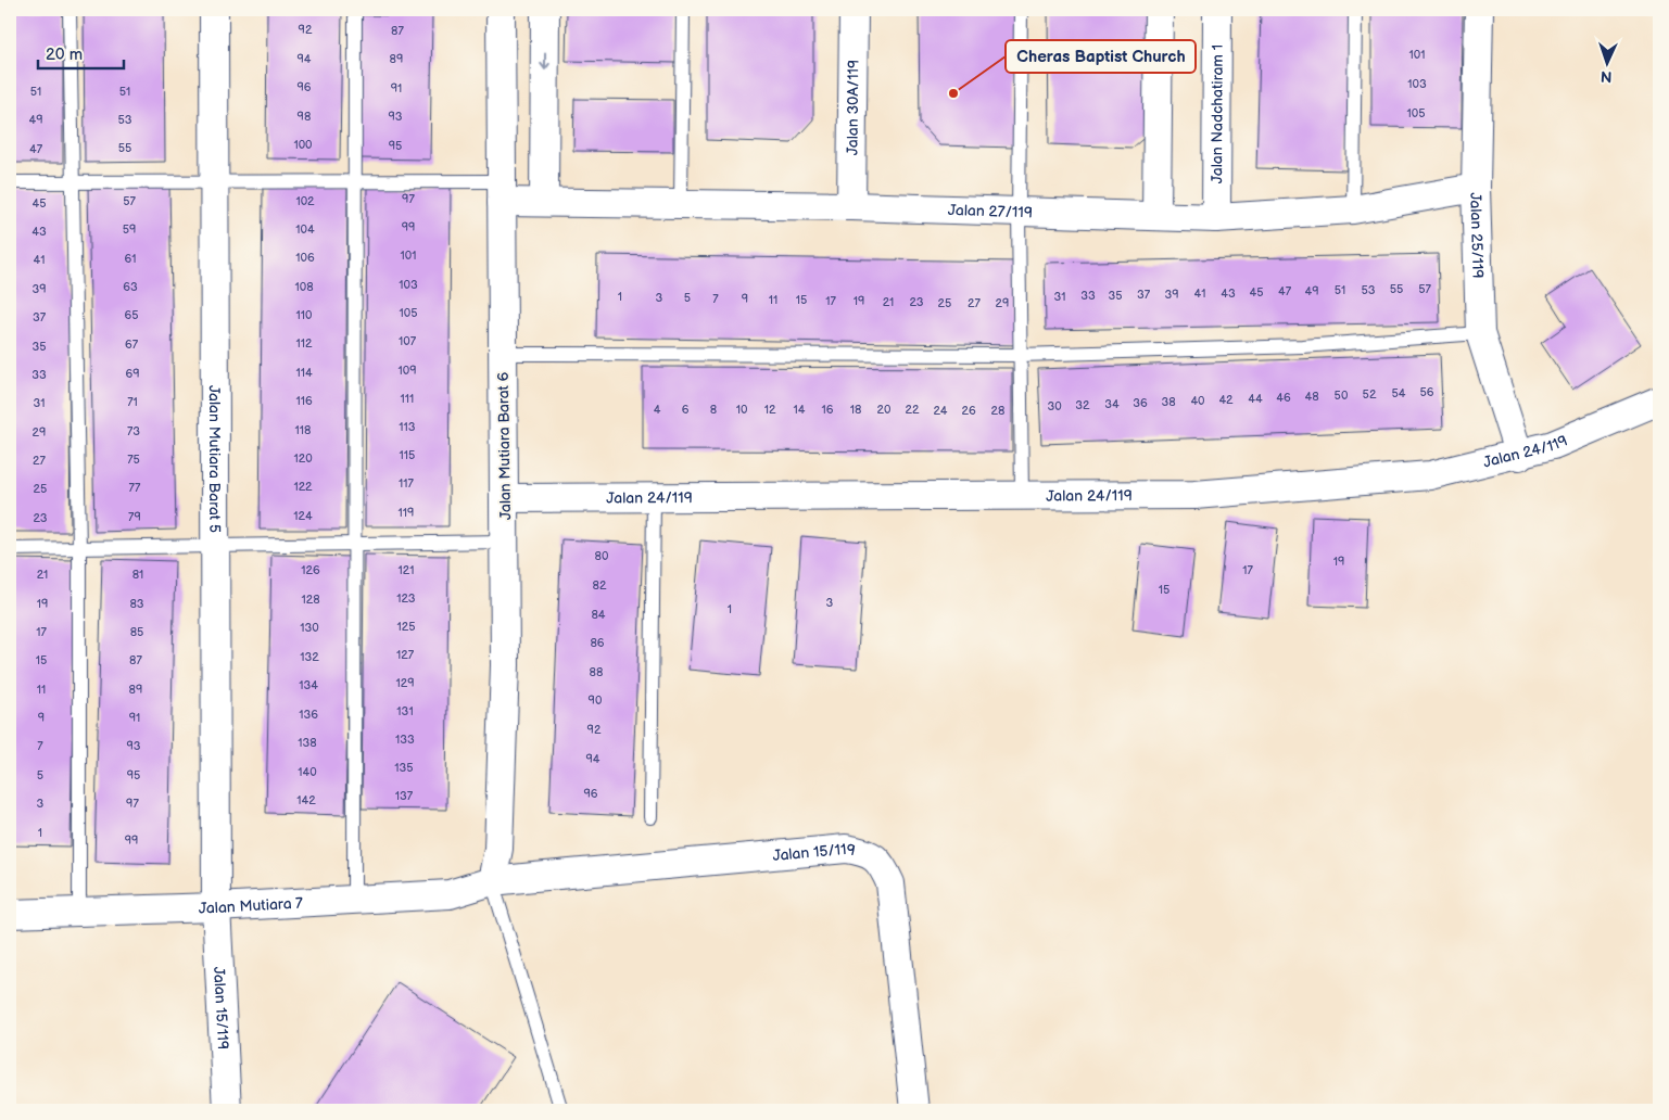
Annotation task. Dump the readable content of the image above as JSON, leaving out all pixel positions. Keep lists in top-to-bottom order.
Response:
{
  "streets": {
    "street": [
      "Jalan 30A/119",
      "Jalan Nadchatiram 1",
      "Jalan 27/119",
      "Jalan 25/119",
      "Jalan Mutiara Barat 6",
      "Jalan 24/119",
      "Jalan Mutiara Barat 5",
      "Jalan 15/119",
      "Jalan Mutiara 7"
    ]
  },
  "crossings": [
    ["Jalan 30A/119", "Jalan 27/119"],
    ["Jalan Nadchatiram 1", "Jalan 27/119"],
    ["Jalan 27/119", "Jalan 25/119"],
    ["Jalan 27/119", "Jalan Mutiara Barat 6"],
    ["Jalan 25/119", "Jalan 24/119"],
    ["Jalan Mutiara Barat 6", "Jalan 24/119"],
    ["Jalan Mutiara Barat 6", "Jalan 15/119"],
    ["Jalan Mutiara Barat 6", "Jalan Mutiara 7"],
    ["Jalan Mutiara Barat 5", "Jalan 15/119"],
    ["Jalan Mutiara Barat 5", "Jalan Mutiara 7"],
    ["Jalan 15/119", "Jalan Mutiara 7"]
  ],
  "places": ["Cheras Baptist Church"],
  "house_numbers": [
    "92",
    "87",
    "101",
    "94",
    "89",
    "103",
    "96",
    "91",
    "51",
    "51",
    "105",
    "98",
    "93",
    "49",
    "53",
    "100",
    "95",
    "55",
    "47",
    "97",
    "57",
    "102",
    "45",
    "99",
    "59",
    "104",
    "43",
    "101",
    "106",
    "61",
    "41",
    "103",
    "63",
    "108",
    "39",
    "55",
    "57",
    "51",
    "53",
    "47",
    "49",
    "45",
    "41",
    "43",
    "37",
    "39",
    "33",
    "35",
    "1",
    "31",
    "3",
    "5",
    "7",
    "9",
    "11",
    "15",
    "17",
    "19",
    "21",
    "23",
    "25",
    "27",
    "29",
    "105",
    "65",
    "110",
    "37",
    "107",
    "112",
    "67",
    "35",
    "109",
    "114",
    "69",
    "33",
    "56",
    "54",
    "52",
    "50",
    "48",
    "46",
    "111",
    "44",
    "42",
    "116",
    "40",
    "71",
    "38",
    "31",
    "36",
    "34",
    "32",
    "30",
    "4",
    "6",
    "8",
    "10",
    "12",
    "14",
    "16",
    "18",
    "20",
    "22",
    "24",
    "26",
    "28",
    "113",
    "118",
    "73",
    "29",
    "115",
    "120",
    "75",
    "27",
    "117",
    "122",
    "77",
    "25",
    "119",
    "124",
    "79",
    "23",
    "80",
    "19",
    "126",
    "121",
    "17",
    "21",
    "81",
    "82",
    "15",
    "123",
    "128",
    "3",
    "19",
    "83",
    "1",
    "84",
    "125",
    "130",
    "17",
    "85",
    "86",
    "127",
    "132",
    "15",
    "87",
    "88",
    "129",
    "134",
    "11",
    "89",
    "90",
    "131",
    "136",
    "9",
    "91",
    "92",
    "133",
    "138",
    "7",
    "93",
    "94",
    "135",
    "140",
    "5",
    "95",
    "96",
    "137",
    "142",
    "3",
    "97",
    "1",
    "99"
  ],
  "scale_bar": "20 m",
  "north": "bottom"
}
